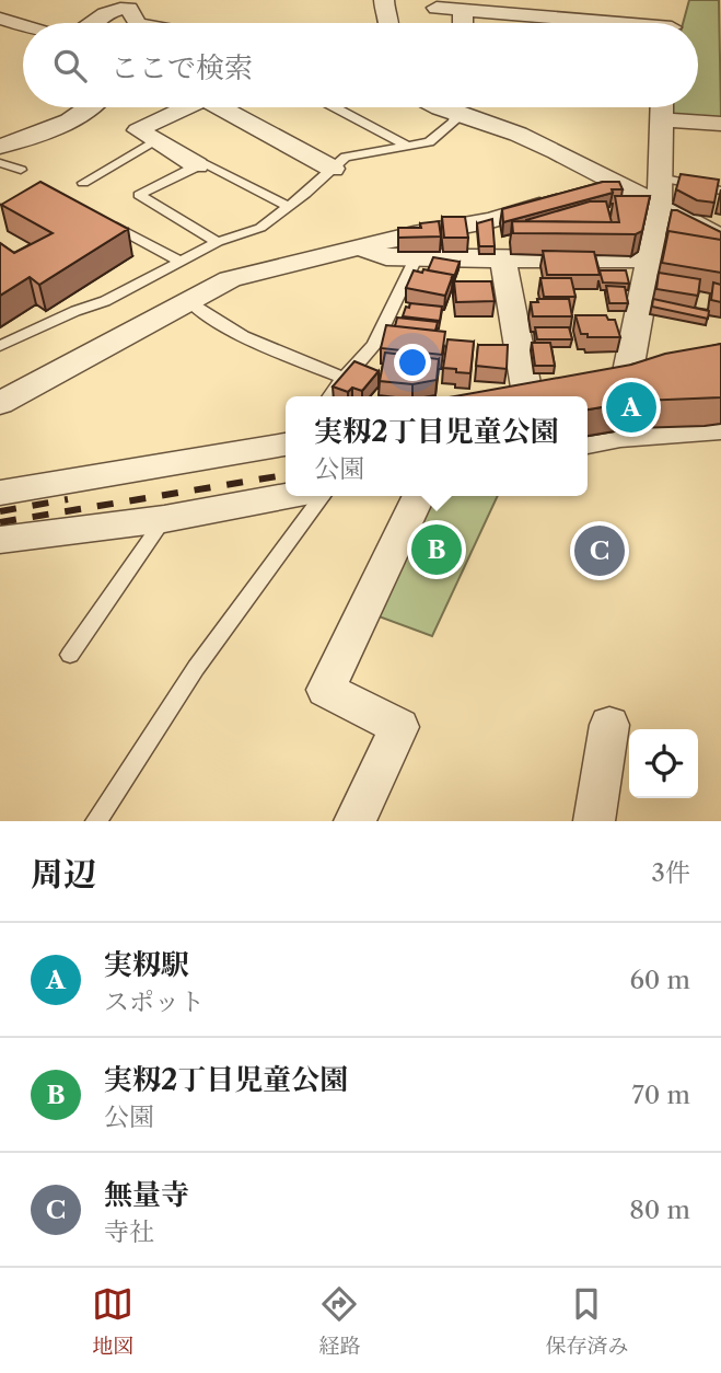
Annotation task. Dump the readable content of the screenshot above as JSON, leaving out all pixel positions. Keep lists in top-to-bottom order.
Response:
{
  "page": {
    "search": "ここで検索",
    "pins": ["A", "B", "C"],
    "popup": ["実籾2丁目児童公園", "公園"],
    "heading": ["周辺", "3件"],
    "list": [
      {
        "mark": "A",
        "name": "実籾駅",
        "note": "スポット",
        "value": "60 m"
      },
      {
        "mark": "B",
        "name": "実籾2丁目児童公園",
        "note": "公園",
        "value": "70 m"
      },
      {
        "mark": "C",
        "name": "無量寺",
        "note": "寺社",
        "value": "80 m"
      }
    ],
    "nav": ["地図", "経路", "保存済み"]
  }
}
